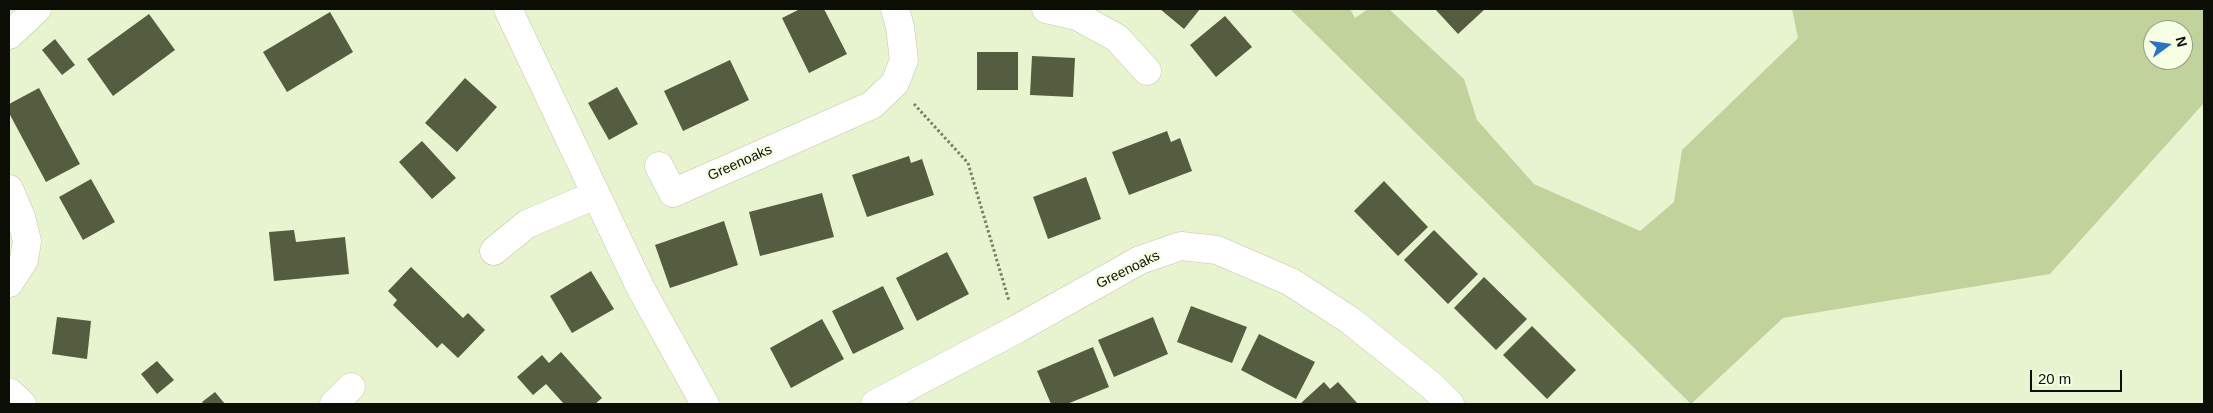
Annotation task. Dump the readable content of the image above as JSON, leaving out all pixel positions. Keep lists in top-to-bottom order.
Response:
{
  "streets": {
    "street": ["Greenoaks"]
  },
  "scale_bar": "20 m",
  "north": "right"
}
